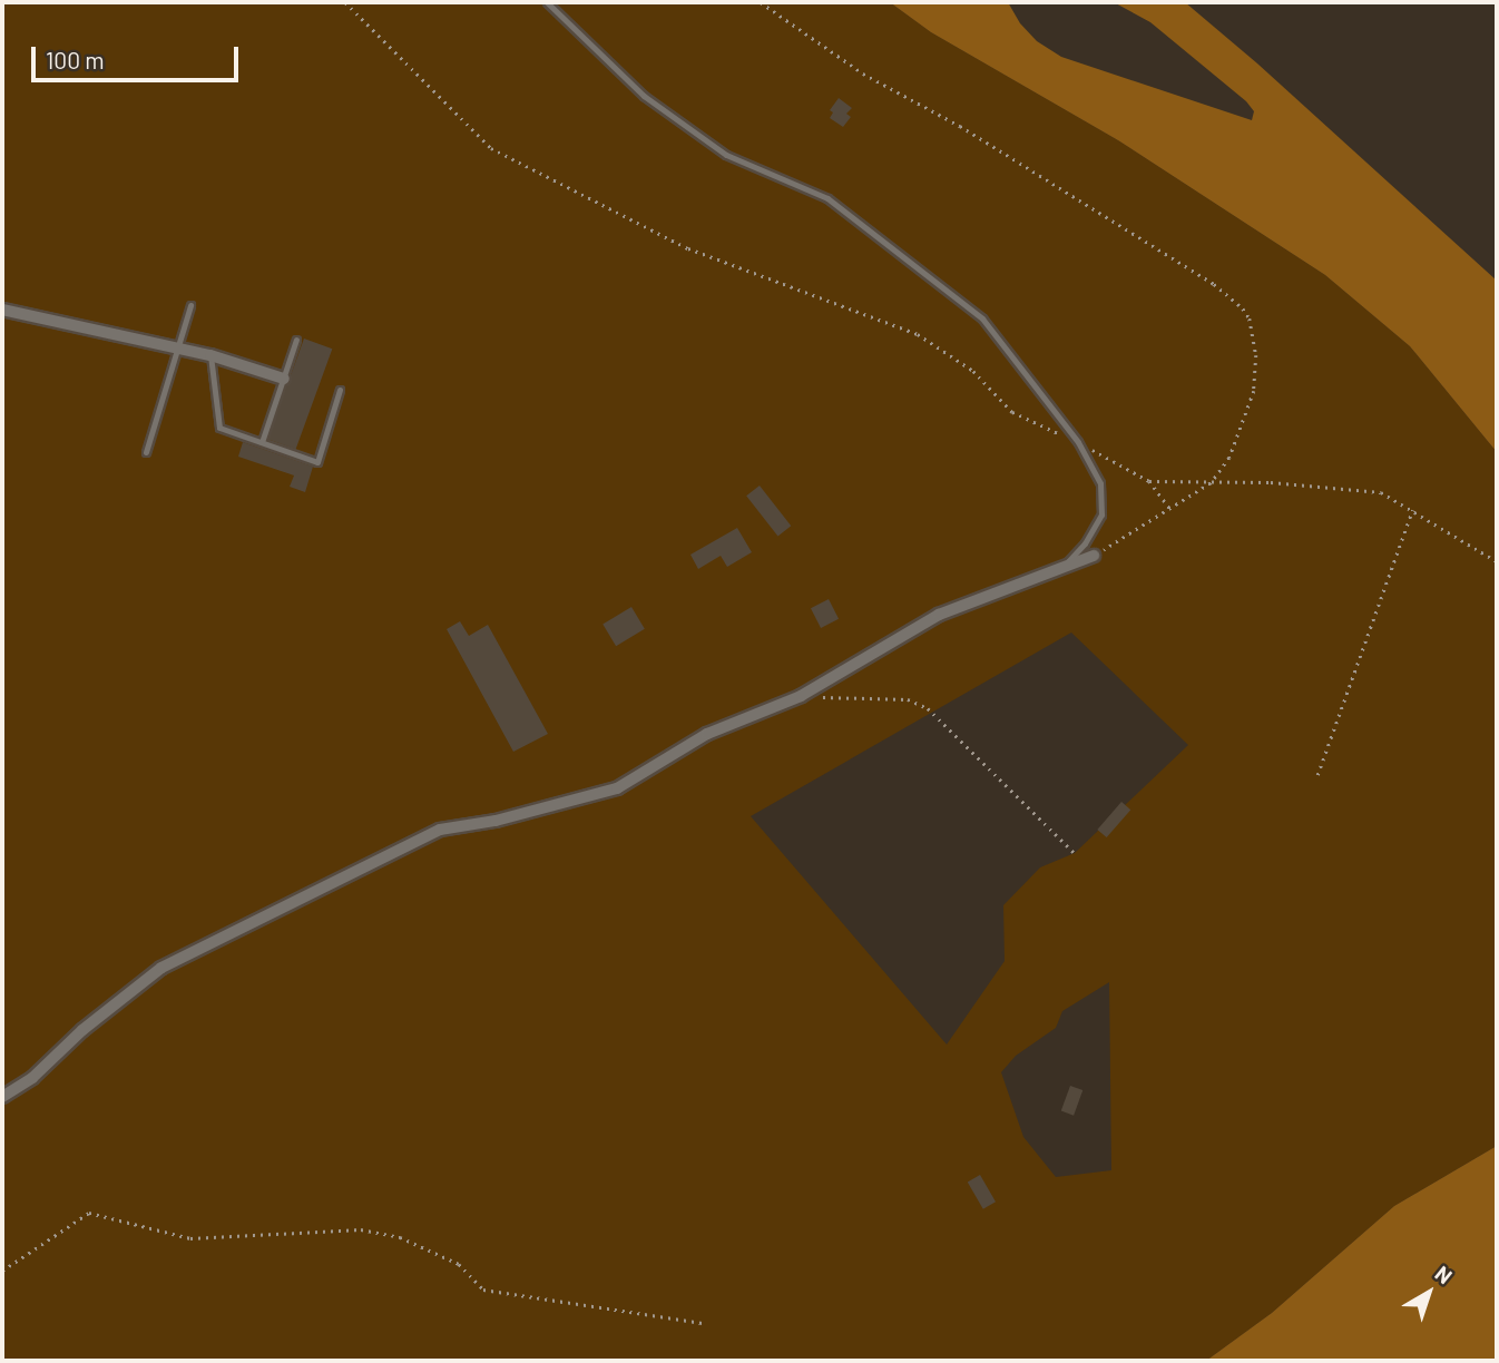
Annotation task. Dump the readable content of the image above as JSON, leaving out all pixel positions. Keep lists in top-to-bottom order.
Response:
{
  "scale_bar": "100 m",
  "north": "top right"
}
